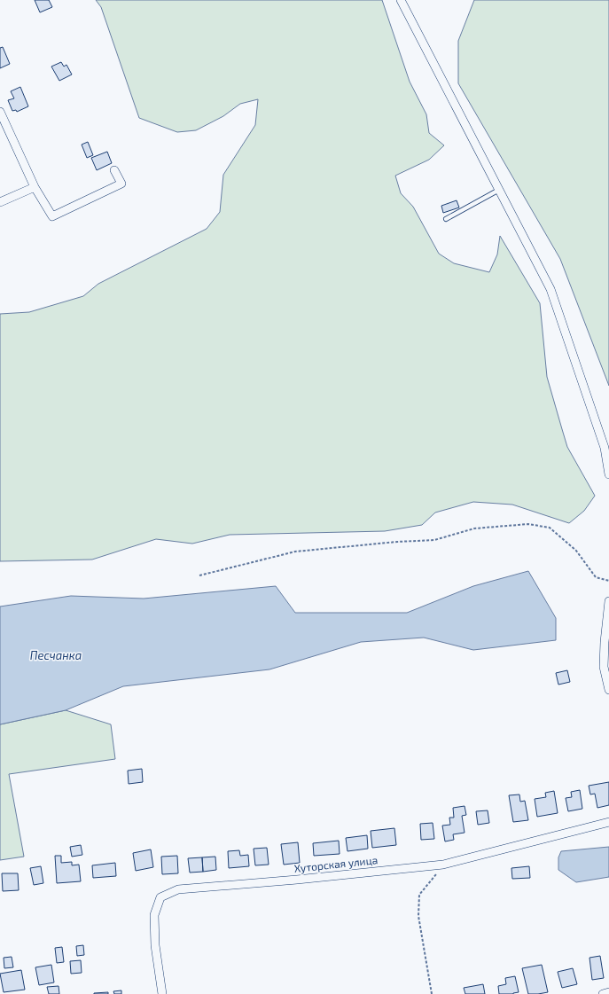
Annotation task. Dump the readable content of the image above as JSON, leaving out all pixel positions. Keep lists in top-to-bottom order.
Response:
{
  "streets": {
    "street": ["Хуторская улица"]
  },
  "water": ["Песчанка"]
}
